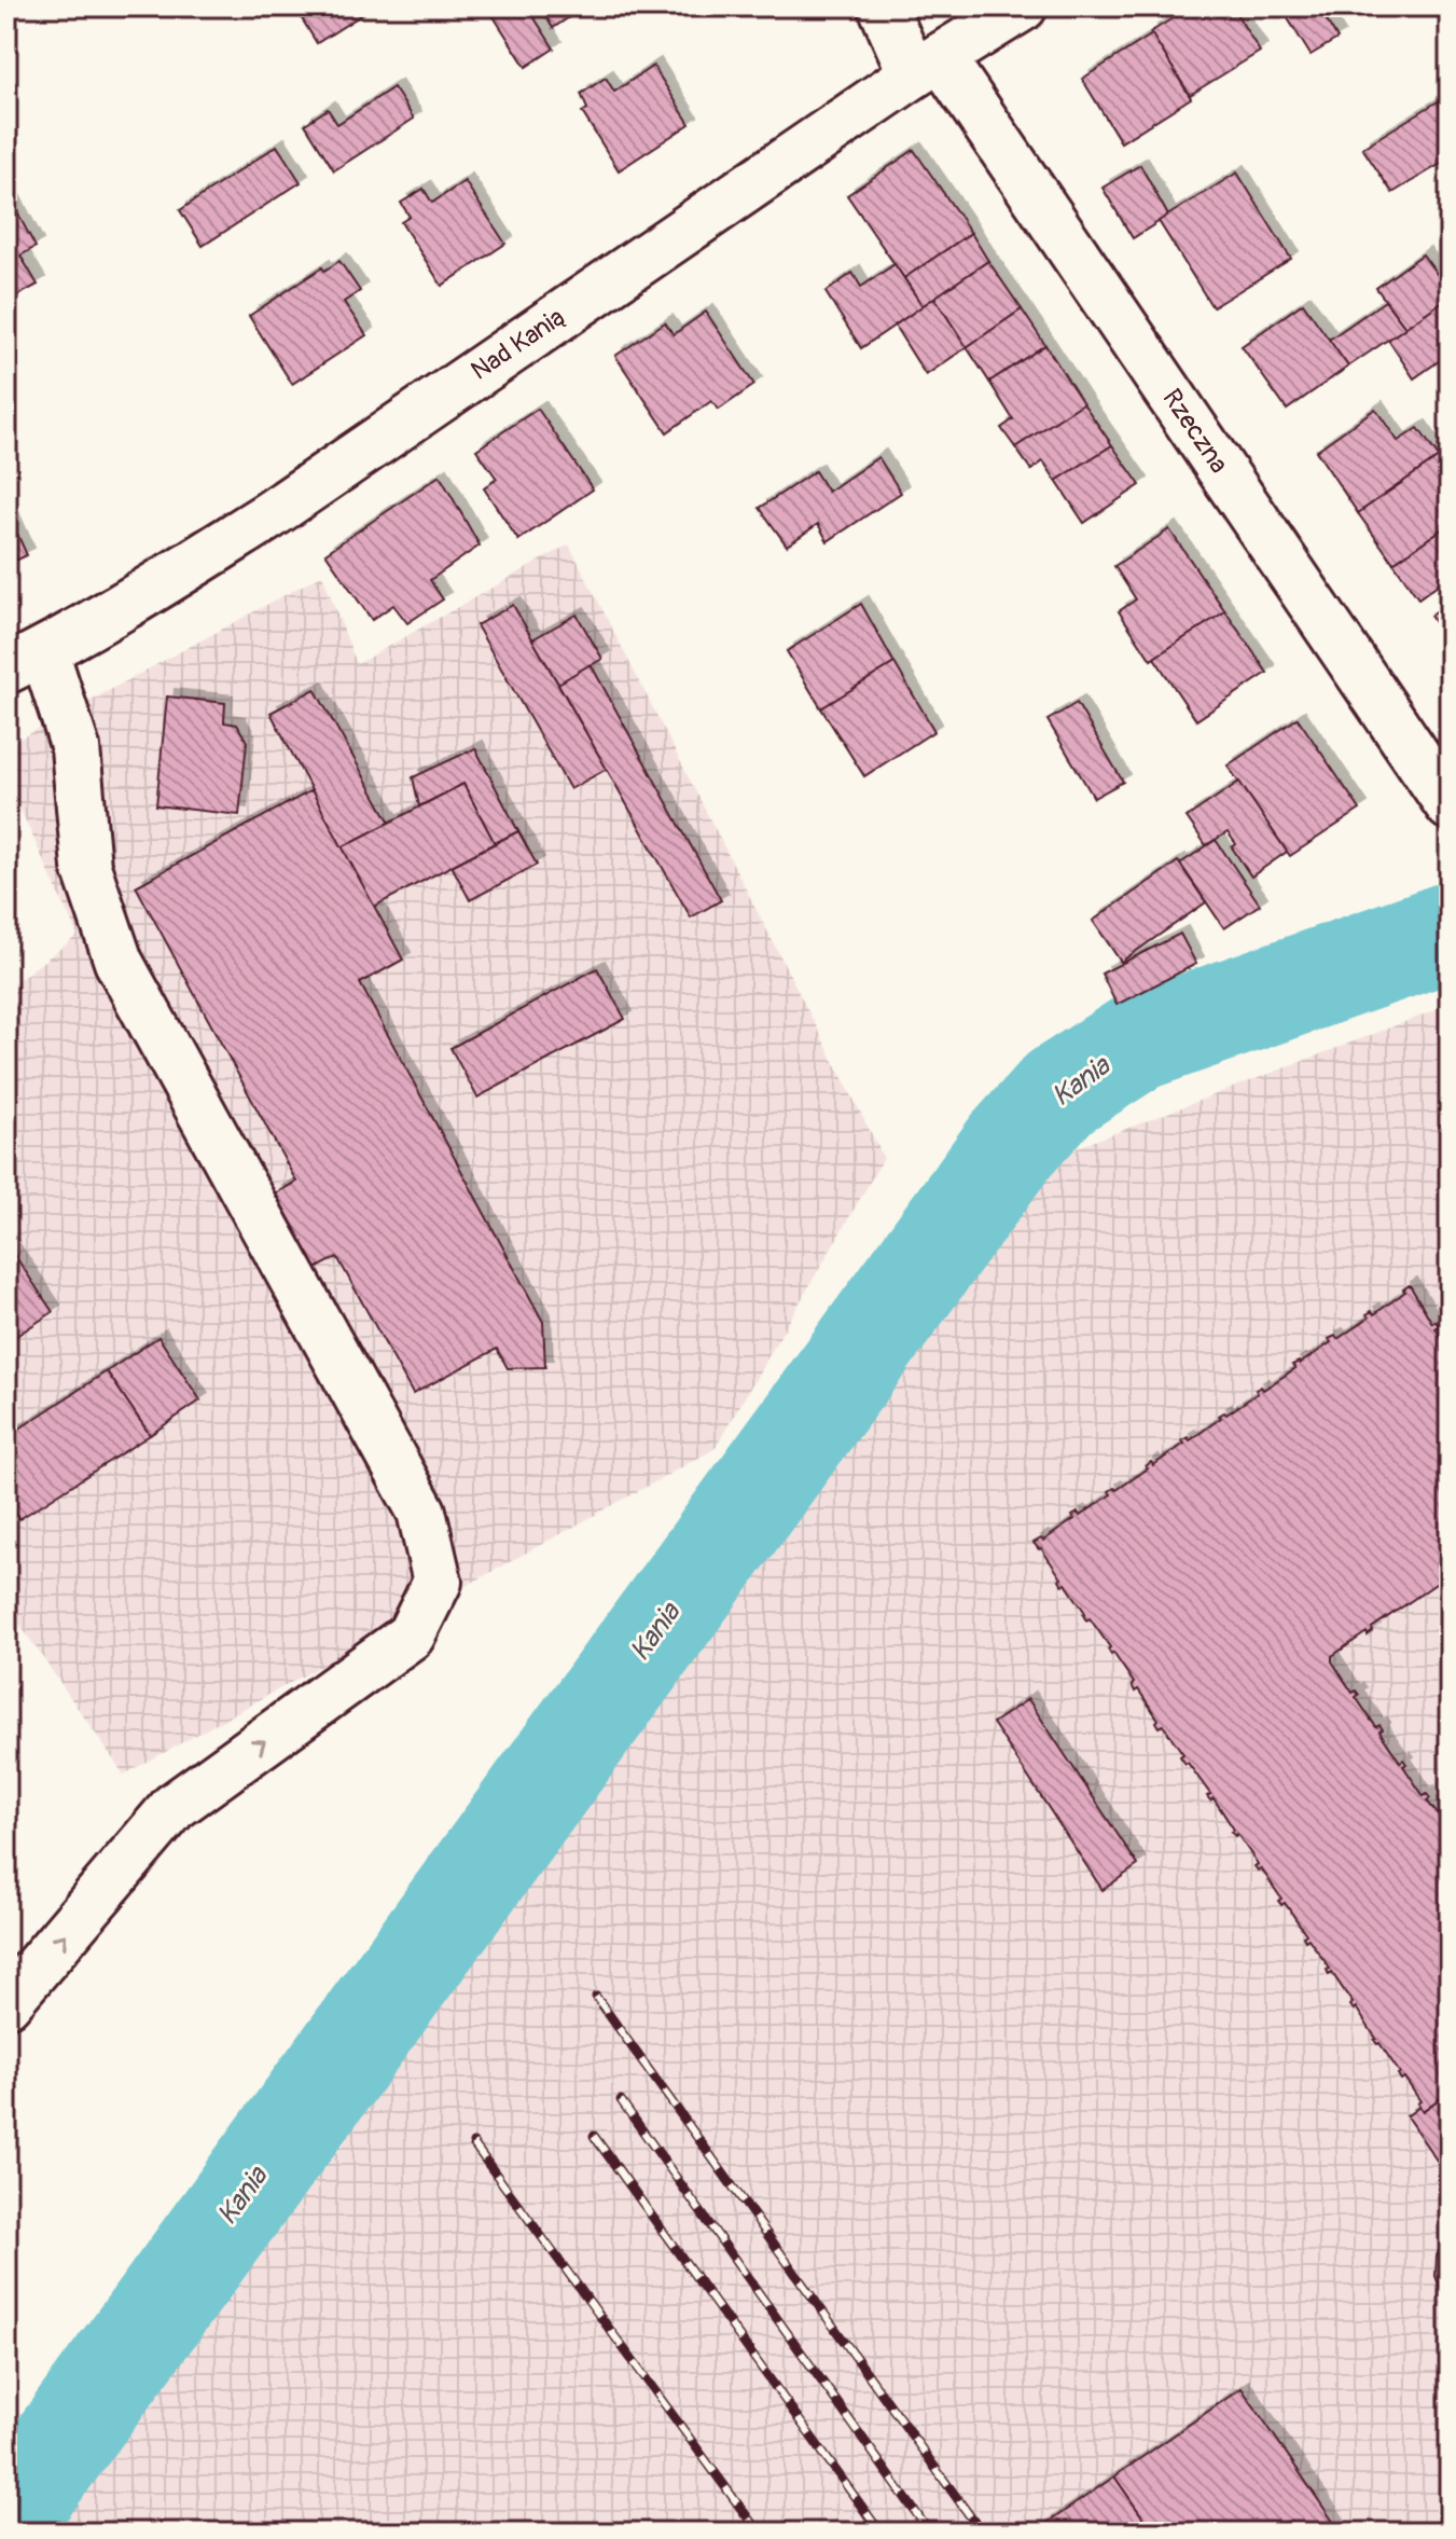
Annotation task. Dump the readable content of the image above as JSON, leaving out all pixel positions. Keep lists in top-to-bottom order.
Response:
{
  "streets": {
    "street": ["Nad Kanią", "Rzeczna"]
  },
  "crossings": [
    ["Nad Kanią", "Rzeczna"]
  ],
  "water": ["Kania"]
}
